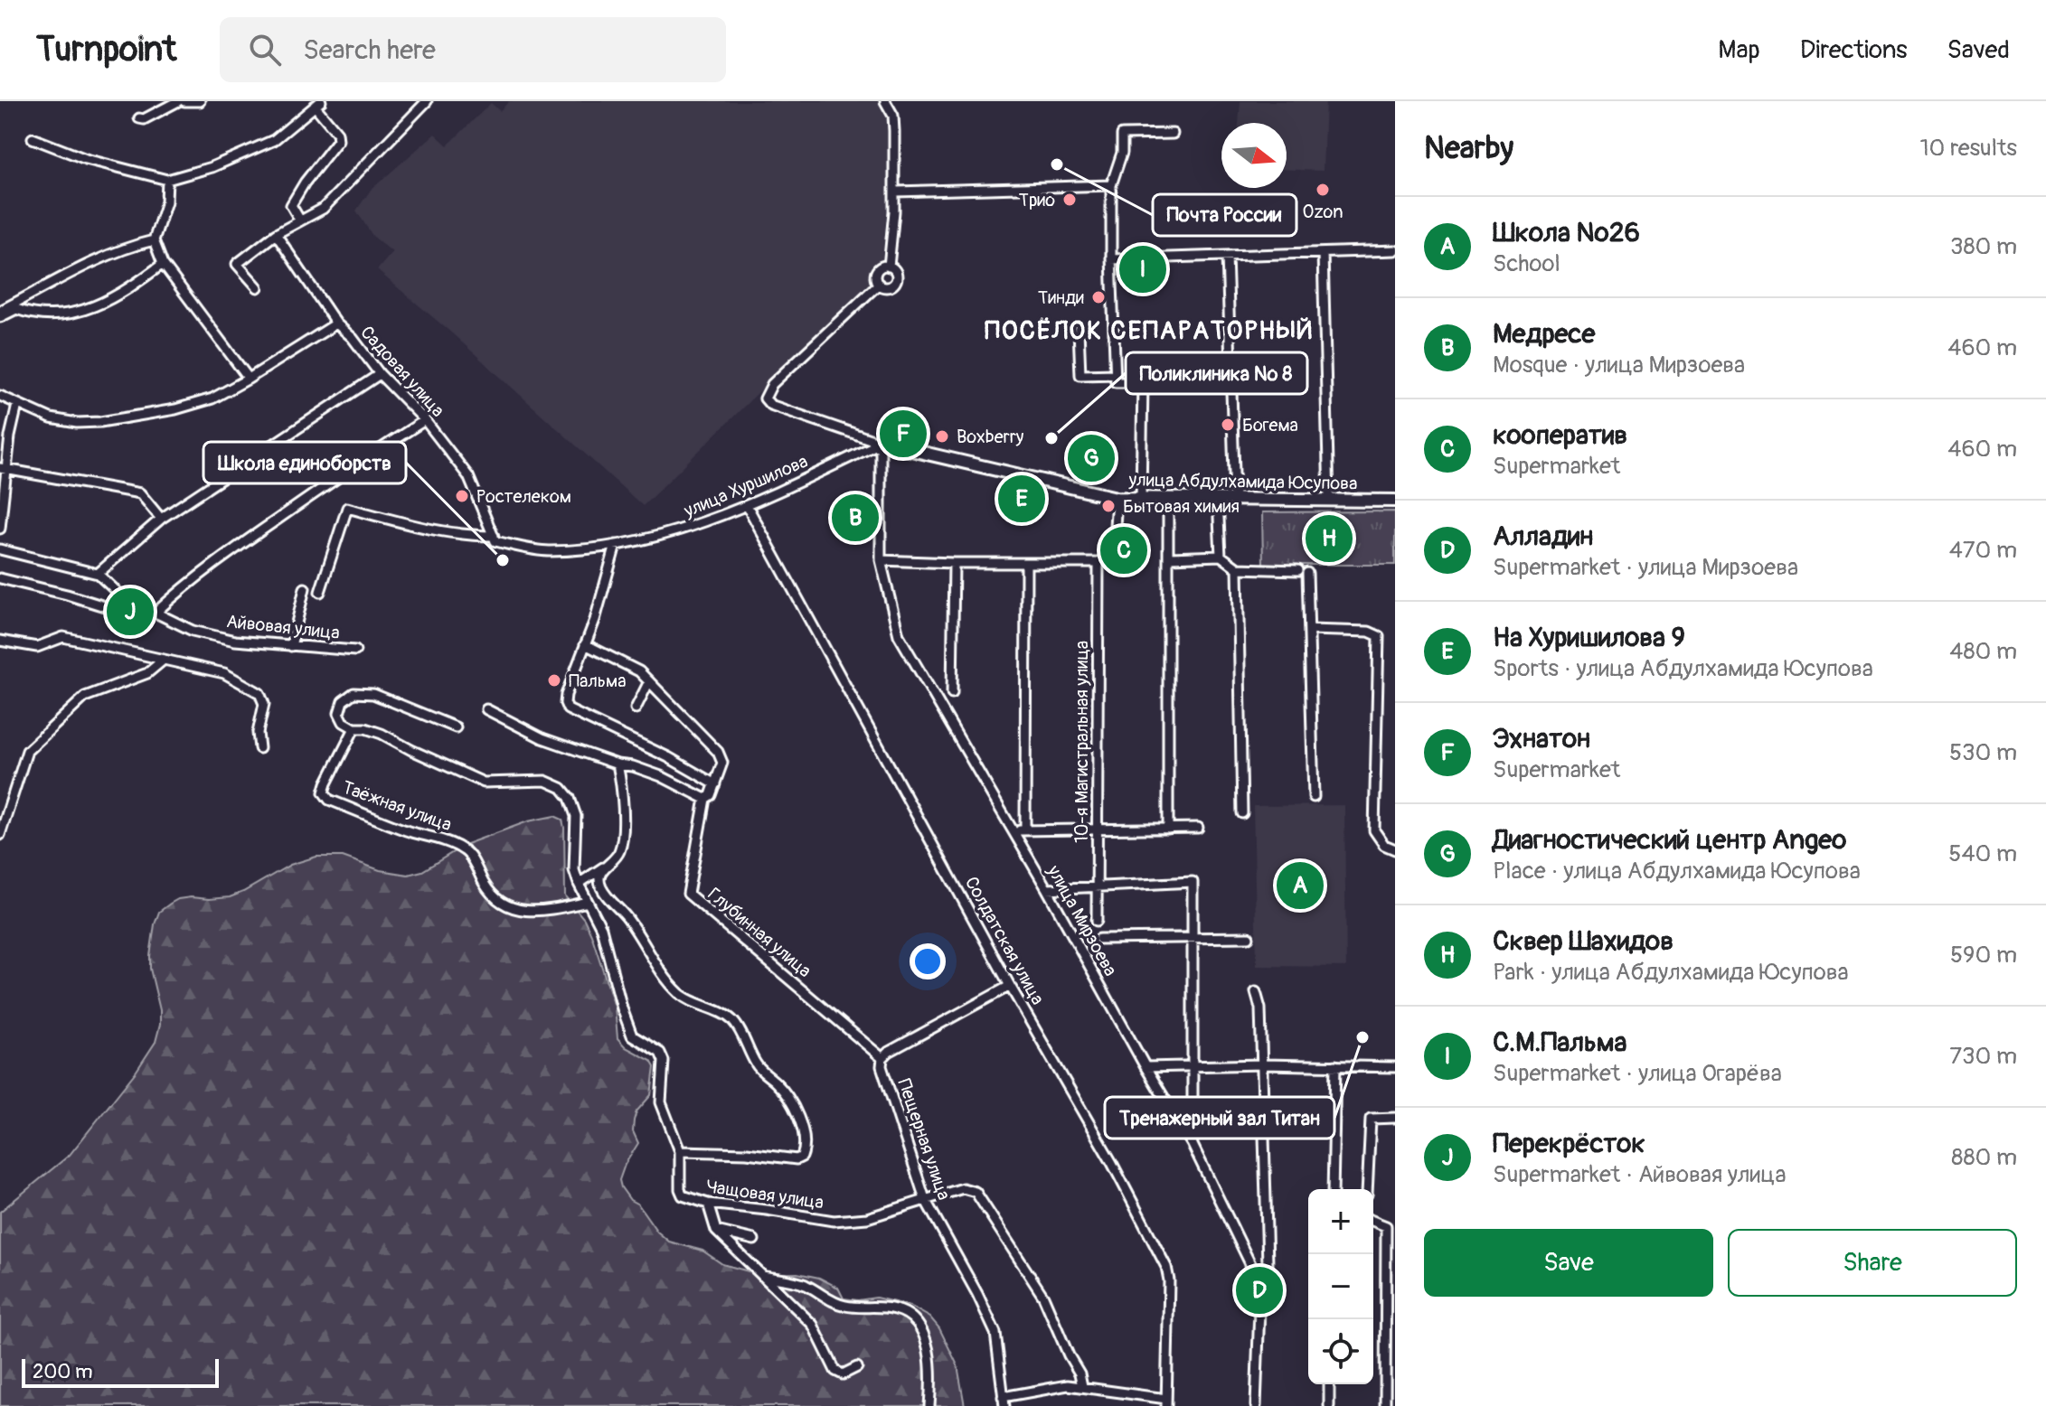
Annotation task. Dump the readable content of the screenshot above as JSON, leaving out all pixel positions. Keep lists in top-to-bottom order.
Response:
{
  "streets": {
    "street": [
      "Садовая улица",
      "улица Абдулхамида Юсупова",
      "улица Хуршилова",
      "Айвовая улица",
      "10-я Магистральная улица",
      "Таёжная улица",
      "улица Мирзоева",
      "Глубинная улица",
      "Солдатская улица",
      "Пещерная улица",
      "Чащовая улица"
    ]
  },
  "crossings": [
    ["Садовая улица", "улица Хуршилова"],
    ["улица Абдулхамида Юсупова", "улица Хуршилова"],
    ["улица Абдулхамида Юсупова", "улица Мирзоева"],
    ["улица Хуршилова", "улица Мирзоева"],
    ["улица Хуршилова", "Солдатская улица"],
    ["Таёжная улица", "Чащовая улица"],
    ["Глубинная улица", "Пещерная улица"],
    ["Пещерная улица", "Чащовая улица"]
  ],
  "districts": ["ПОСЁЛОК СЕПАРАТОРНЫЙ"],
  "places": [
    "Почта России",
    "Ozon",
    "Трио",
    "Тинди",
    "Богема",
    "Boxberry",
    "Поликлиника № 8",
    "Ростелеком",
    "Бытовая химия",
    "Школа единоборств",
    "Пальма",
    "Тренажерный зал Титан"
  ],
  "scale_bar": "200 m",
  "north": "right",
  "page": {
    "header": "Turnpoint",
    "search": "Search here",
    "nav": ["Map", "Directions", "Saved"],
    "heading": ["Nearby", "10 results"],
    "list": [
      {
        "mark": "A",
        "name": "Школа №26",
        "note": "School",
        "value": "380 m"
      },
      {
        "mark": "B",
        "name": "Медресе",
        "note": "Mosque · улица Мирзоева",
        "value": "460 m"
      },
      {
        "mark": "C",
        "name": "кооператив",
        "note": "Supermarket",
        "value": "460 m"
      },
      {
        "mark": "D",
        "name": "Алладин",
        "note": "Supermarket · улица Мирзоева",
        "value": "470 m"
      },
      {
        "mark": "E",
        "name": "На Хуришилова 9",
        "note": "Sports · улица Абдулхамида Юсупова",
        "value": "480 m"
      },
      {
        "mark": "F",
        "name": "Эхнатон",
        "note": "Supermarket",
        "value": "530 m"
      },
      {
        "mark": "G",
        "name": "Диагностический центр Angeo",
        "note": "Place · улица Абдулхамида Юсупова",
        "value": "540 m"
      },
      {
        "mark": "H",
        "name": "Сквер Шахидов",
        "note": "Park · улица Абдулхамида Юсупова",
        "value": "590 m"
      },
      {
        "mark": "I",
        "name": "С.М.Пальма",
        "note": "Supermarket · улица Огарёва",
        "value": "730 m"
      },
      {
        "mark": "J",
        "name": "Перекрёсток",
        "note": "Supermarket · Айвовая улица",
        "value": "880 m"
      }
    ],
    "pins": [
      "I",
      "F",
      "G",
      "E",
      "B",
      "H",
      "C",
      "J",
      "A",
      "D"
    ],
    "map_buttons": ["+", "−"],
    "buttons": ["Save", "Share"],
    "scale": "200 m"
  }
}
